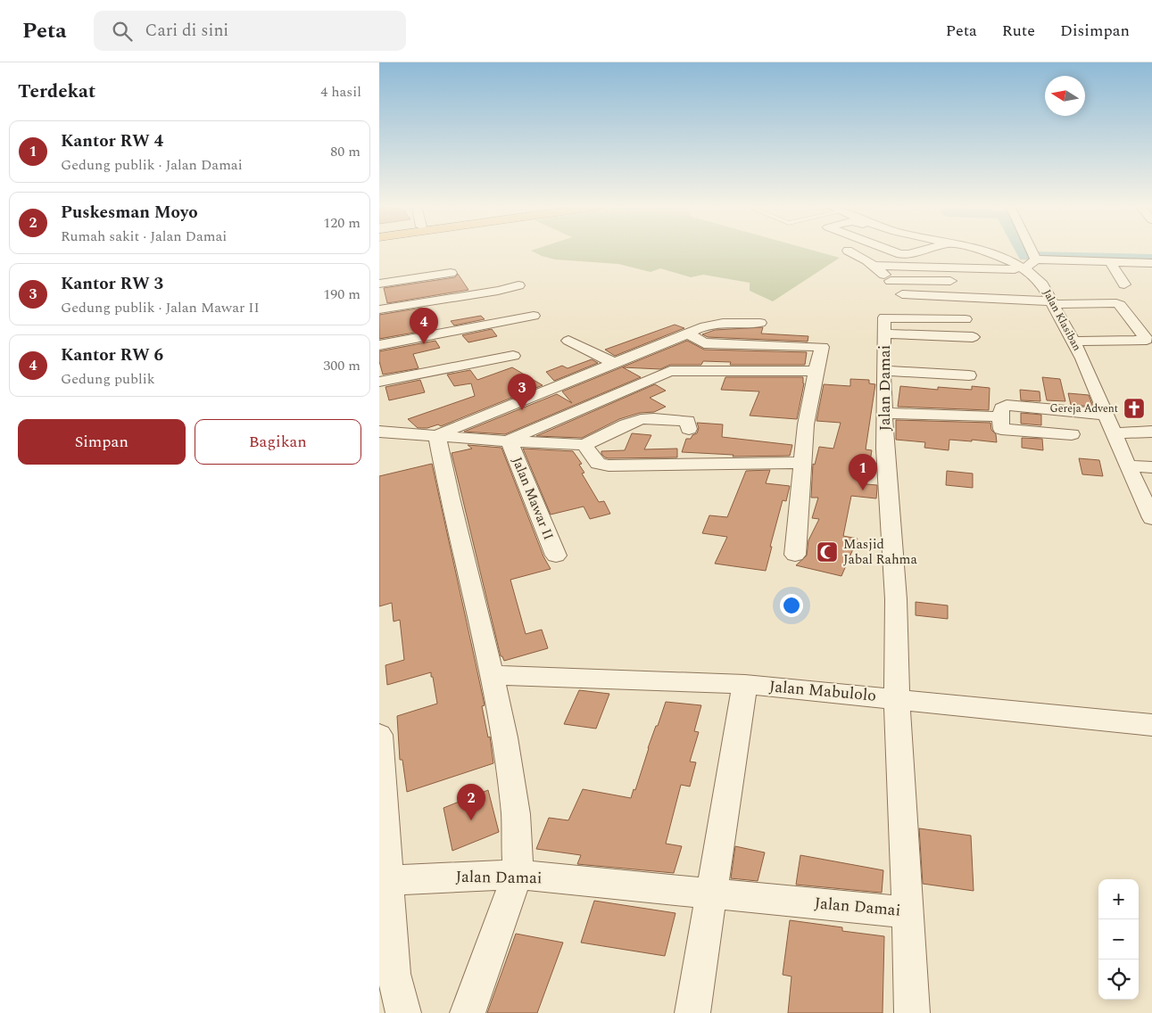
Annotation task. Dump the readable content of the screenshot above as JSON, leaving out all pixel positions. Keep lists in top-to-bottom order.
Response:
{
  "streets": {
    "street": [
      "Jalan Klasiban",
      "Jalan Damai",
      "Jalan Mawar II",
      "Jalan Mabulolo"
    ]
  },
  "crossings": [
    ["Jalan Damai", "Jalan Mabulolo"]
  ],
  "places": {
    "church": ["Gereja Advent"],
    "mosque": ["Masjid Jabal Rahma"]
  },
  "north": "left",
  "page": {
    "header": "Peta",
    "search": "Cari di sini",
    "nav": ["Peta", "Rute", "Disimpan"],
    "heading": ["Terdekat", "4 hasil"],
    "list": [
      {
        "mark": "1",
        "name": "Kantor RW 4",
        "note": "Gedung publik · Jalan Damai",
        "value": "80 m"
      },
      {
        "mark": "2",
        "name": "Puskesman Moyo",
        "note": "Rumah sakit · Jalan Damai",
        "value": "120 m"
      },
      {
        "mark": "3",
        "name": "Kantor RW 3",
        "note": "Gedung publik · Jalan Mawar II",
        "value": "190 m"
      },
      {
        "mark": "4",
        "name": "Kantor RW 6",
        "note": "Gedung publik",
        "value": "300 m"
      }
    ],
    "pins": [
      "4",
      "3",
      "1",
      "2"
    ],
    "buttons": ["Simpan", "Bagikan"],
    "map_buttons": ["+", "−"]
  }
}
